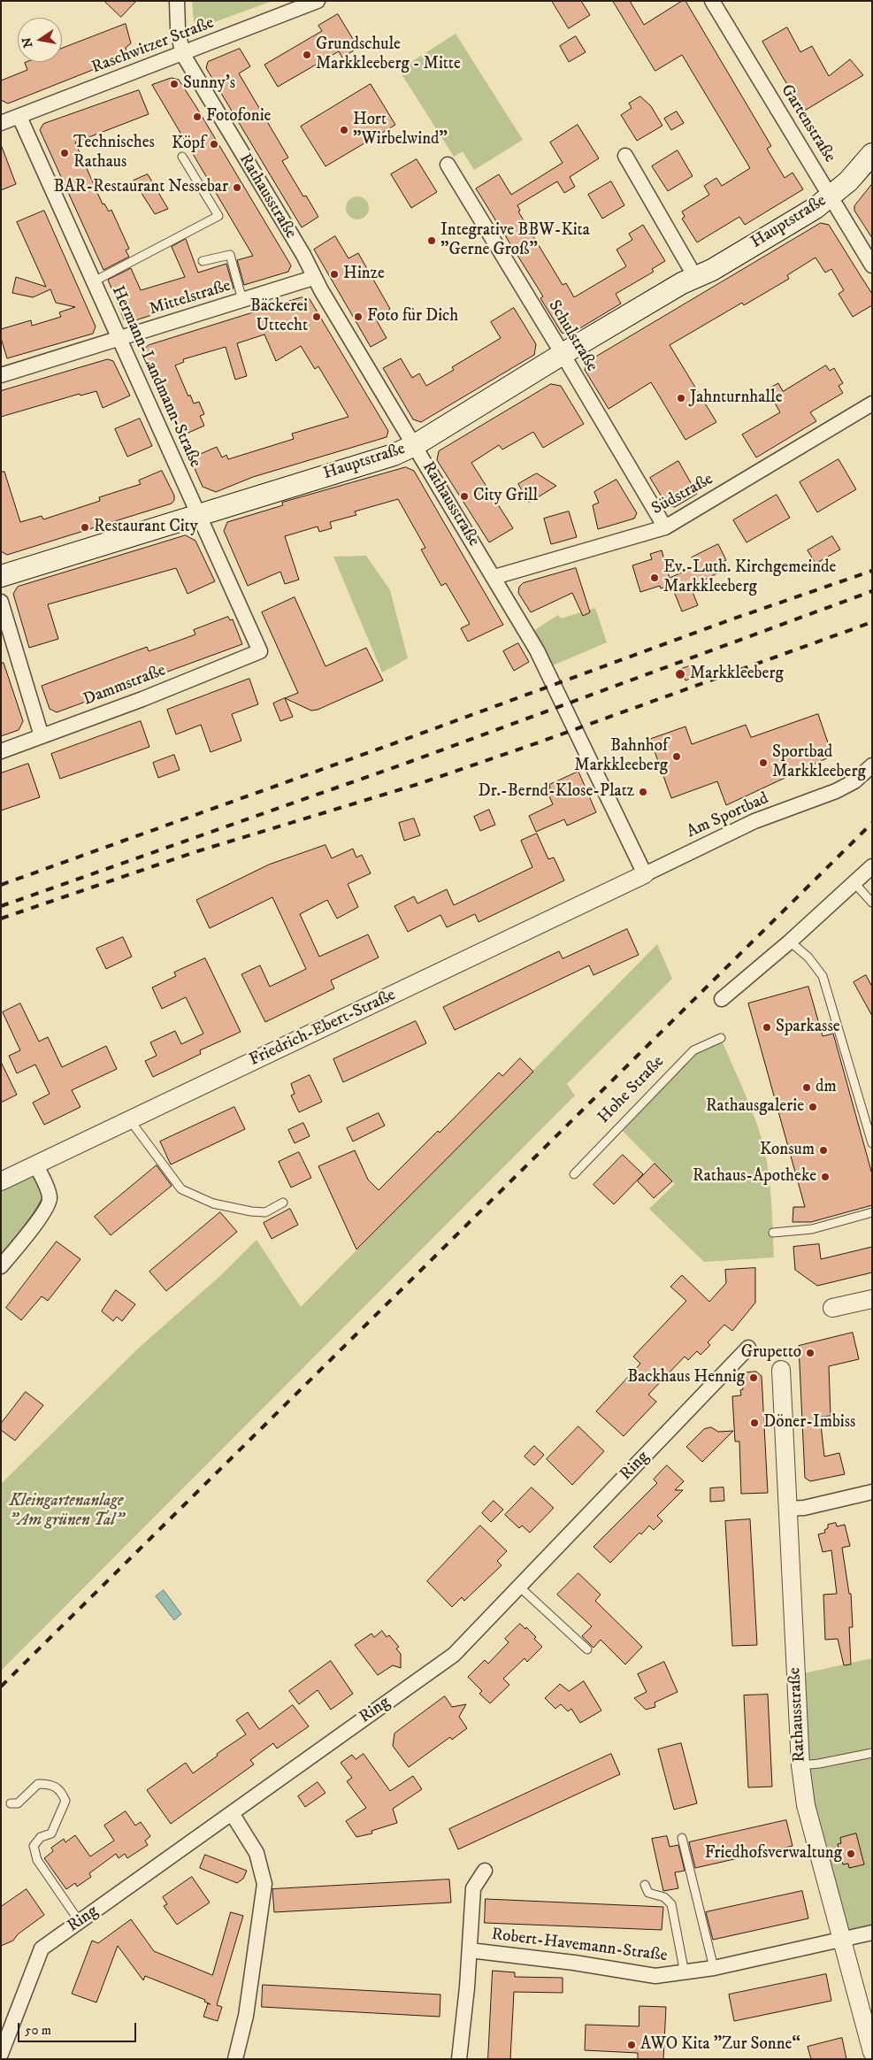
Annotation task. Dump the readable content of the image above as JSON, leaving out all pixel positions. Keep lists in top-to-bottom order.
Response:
{
  "streets": {
    "main road": ["Hauptstraße"],
    "street": [
      "Raschwitzer Straße",
      "Gartenstraße",
      "Rathausstraße",
      "Mittelstraße",
      "Schulstraße",
      "Hermann-Landmann-Straße",
      "Südstraße",
      "Dammstraße",
      "Am Sportbad",
      "Friedrich-Ebert-Straße",
      "Ring",
      "Robert-Havemann-Straße"
    ],
    "lane": ["Hohe Straße"]
  },
  "crossings": [
    ["Raschwitzer Straße", "Rathausstraße"],
    ["Raschwitzer Straße", "Hermann-Landmann-Straße"],
    ["Gartenstraße", "Hauptstraße"],
    ["Rathausstraße", "Hauptstraße"],
    ["Rathausstraße", "Mittelstraße"],
    ["Rathausstraße", "Südstraße"],
    ["Rathausstraße", "Am Sportbad"],
    ["Rathausstraße", "Friedrich-Ebert-Straße"],
    ["Rathausstraße", "Robert-Havemann-Straße"],
    ["Hauptstraße", "Schulstraße"],
    ["Hauptstraße", "Hermann-Landmann-Straße"],
    ["Mittelstraße", "Hermann-Landmann-Straße"],
    ["Schulstraße", "Südstraße"],
    ["Hermann-Landmann-Straße", "Dammstraße"],
    ["Am Sportbad", "Friedrich-Ebert-Straße"]
  ],
  "parks": ["Kleingartenanlage \"Am grünen Tal\""],
  "places": [
    "Grundschule Markkleeberg - Mitte",
    "Sunny's",
    "Fotofonie",
    "Hort \"Wirbelwind\"",
    "Köpf",
    "Technisches Rathaus",
    "BAR-Restaurant Nessebar",
    "Integrative BBW-Kita \"Gerne Groß\"",
    "Hinze",
    "Bäckerei Uttecht",
    "Foto für Dich",
    "Jahnturnhalle",
    "City Grill",
    "Restaurant City",
    "Ev.-Luth. Kirchgemeinde Markkleeberg",
    "Markkleeberg",
    "Bahnhof Markkleeberg",
    "Sportbad Markkleeberg",
    "Dr.-Bernd-Klose-Platz",
    "Sparkasse",
    "dm",
    "Rathausgalerie",
    "Konsum",
    "Rathaus-Apotheke",
    "Grupetto",
    "Backhaus Hennig",
    "Döner-Imbiss",
    "Friedhofsverwaltung",
    "AWO Kita \"Zur Sonne“"
  ],
  "scale_bar": "50 m",
  "north": "left"
}
